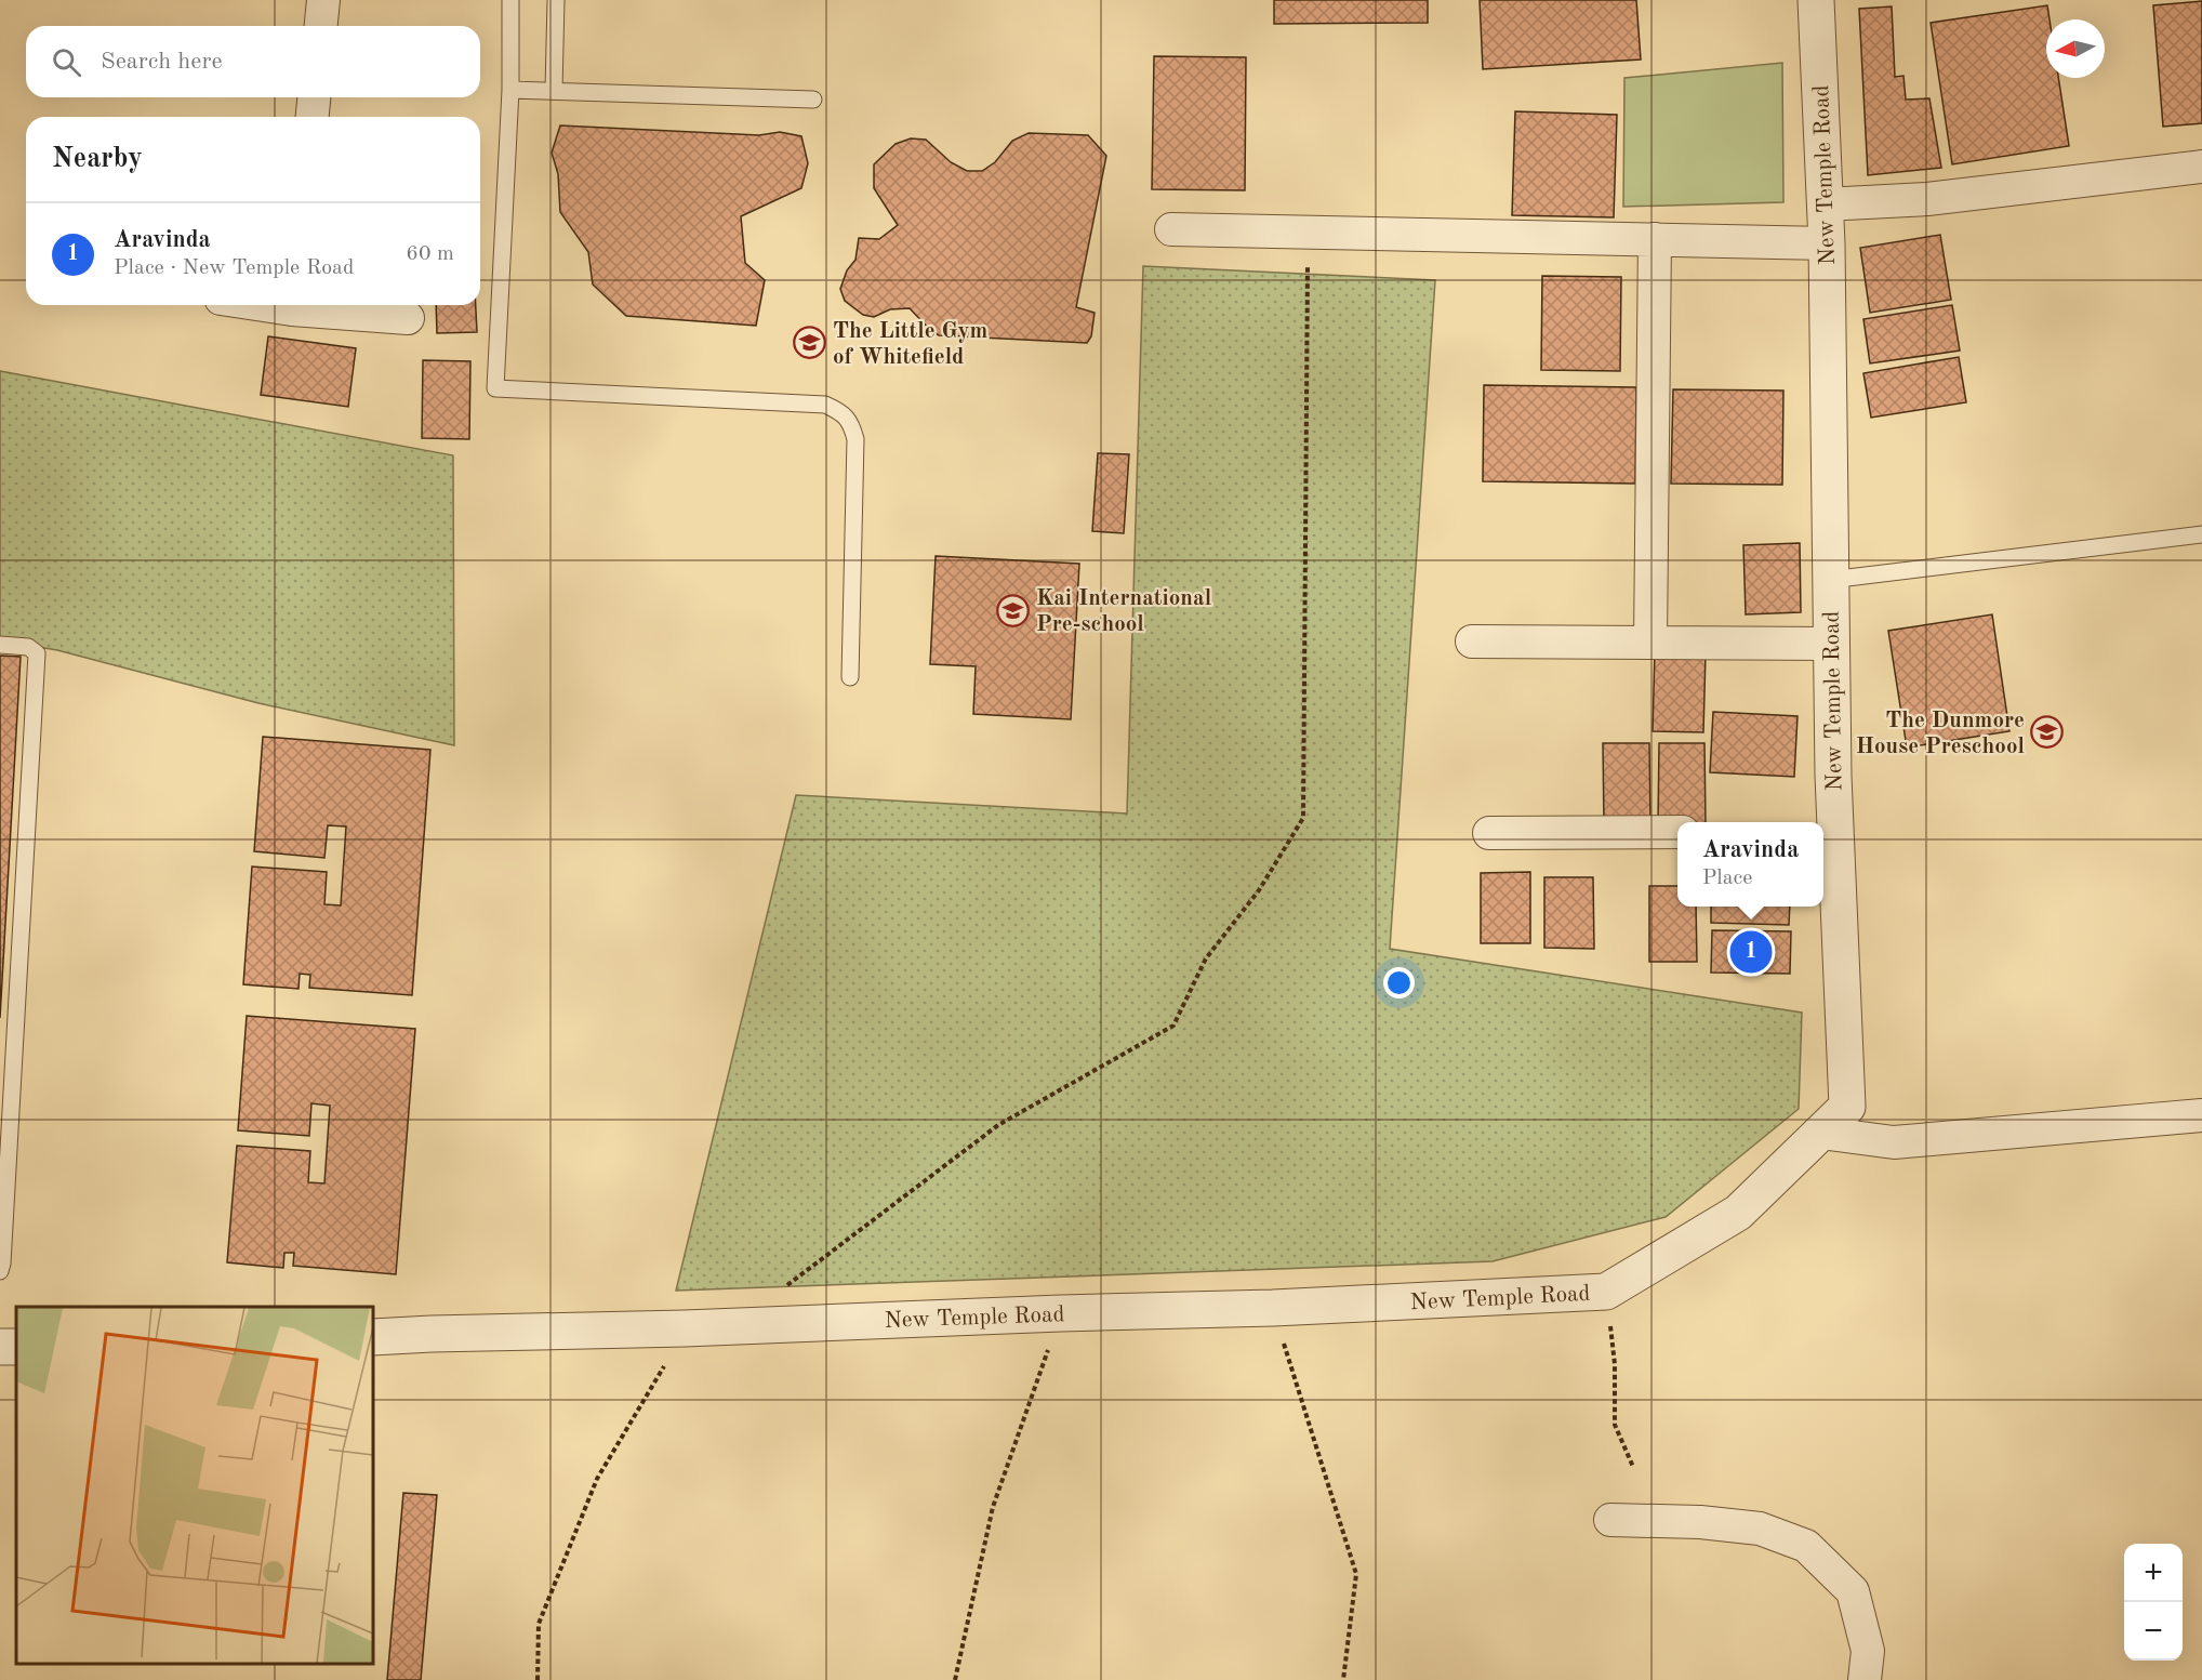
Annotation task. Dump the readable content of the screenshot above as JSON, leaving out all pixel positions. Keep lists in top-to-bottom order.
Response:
{
  "streets": {
    "street": ["New Temple Road"]
  },
  "places": {
    "school or university": ["The Little Gym of Whitefield", "Kai International Pre-school", "The Dunmore House Preschool"]
  },
  "north": "left",
  "page": {
    "search": "Search here",
    "heading": "Nearby",
    "list": [
      {
        "mark": "1",
        "name": "Aravinda",
        "note": "Place · New Temple Road",
        "value": "60 m"
      }
    ],
    "popup": ["Aravinda", "Place"],
    "pins": "1",
    "map_buttons": ["+", "−"]
  }
}
